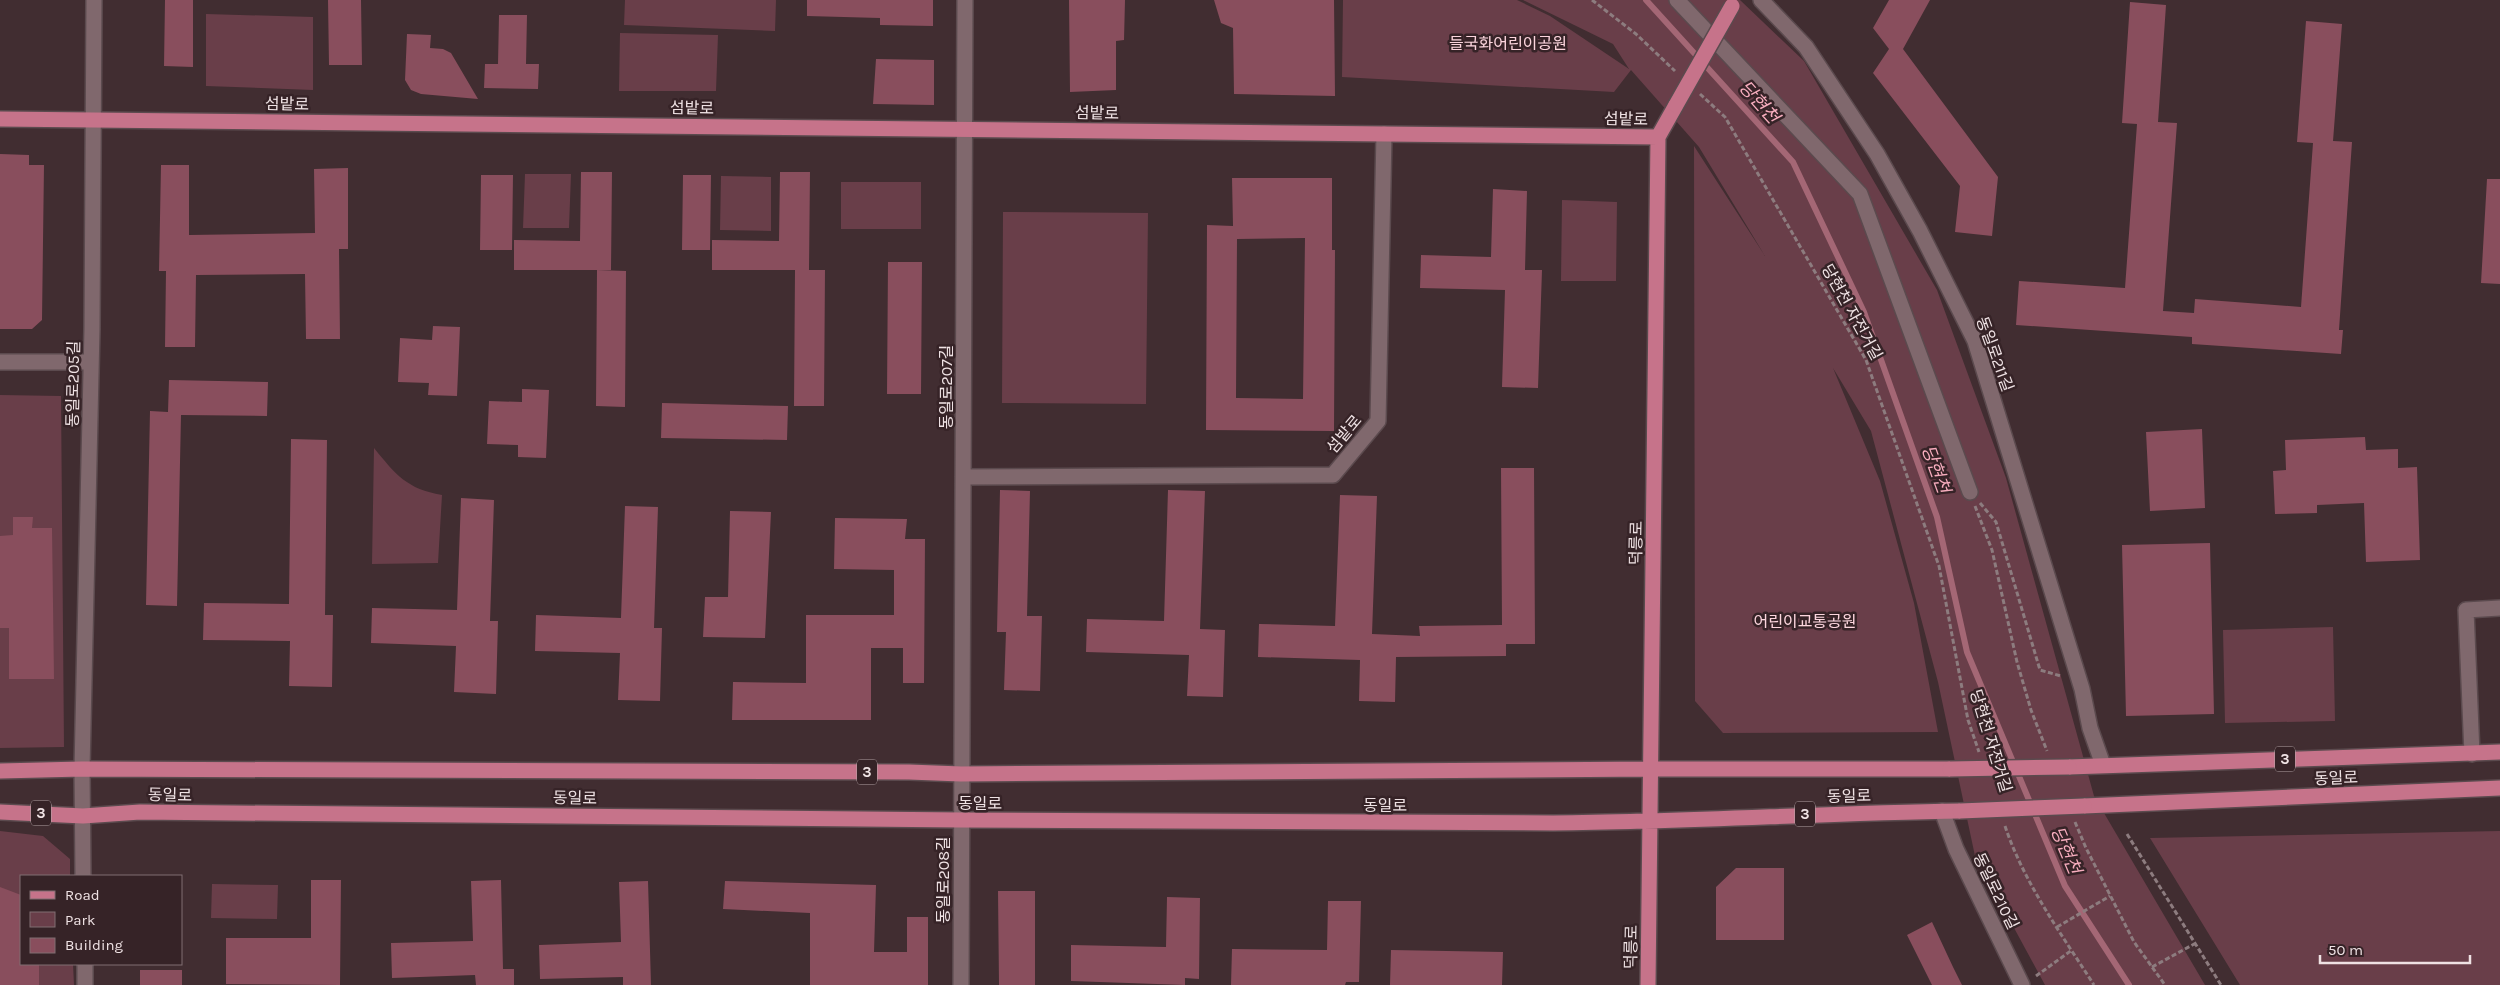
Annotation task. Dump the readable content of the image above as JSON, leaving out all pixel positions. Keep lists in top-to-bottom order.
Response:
{
  "streets": {
    "main road": [
      "섬밭로",
      "덕릉로",
      "3",
      "동일로"
    ],
    "street": [
      "동일로211길",
      "동일로205길",
      "동일로207길",
      "동일로208길",
      "동일로210길"
    ],
    "path": ["당현천 자전거길"]
  },
  "crossings": [
    ["섬밭로", "동일로205길"],
    ["섬밭로", "동일로207길"],
    ["섬밭로", "덕릉로"],
    ["동일로211길", "동일로"],
    ["동일로205길", "동일로"],
    ["동일로207길", "동일로"],
    ["동일로207길", "동일로208길"],
    ["덕릉로", "동일로"],
    ["동일로", "동일로208길"],
    ["동일로", "동일로210길"]
  ],
  "water": ["당현천"],
  "parks": ["들국화어린이공원", "어린이교통공원"],
  "legend": ["Road", "Park", "Building"],
  "scale_bar": "50 m"
}
